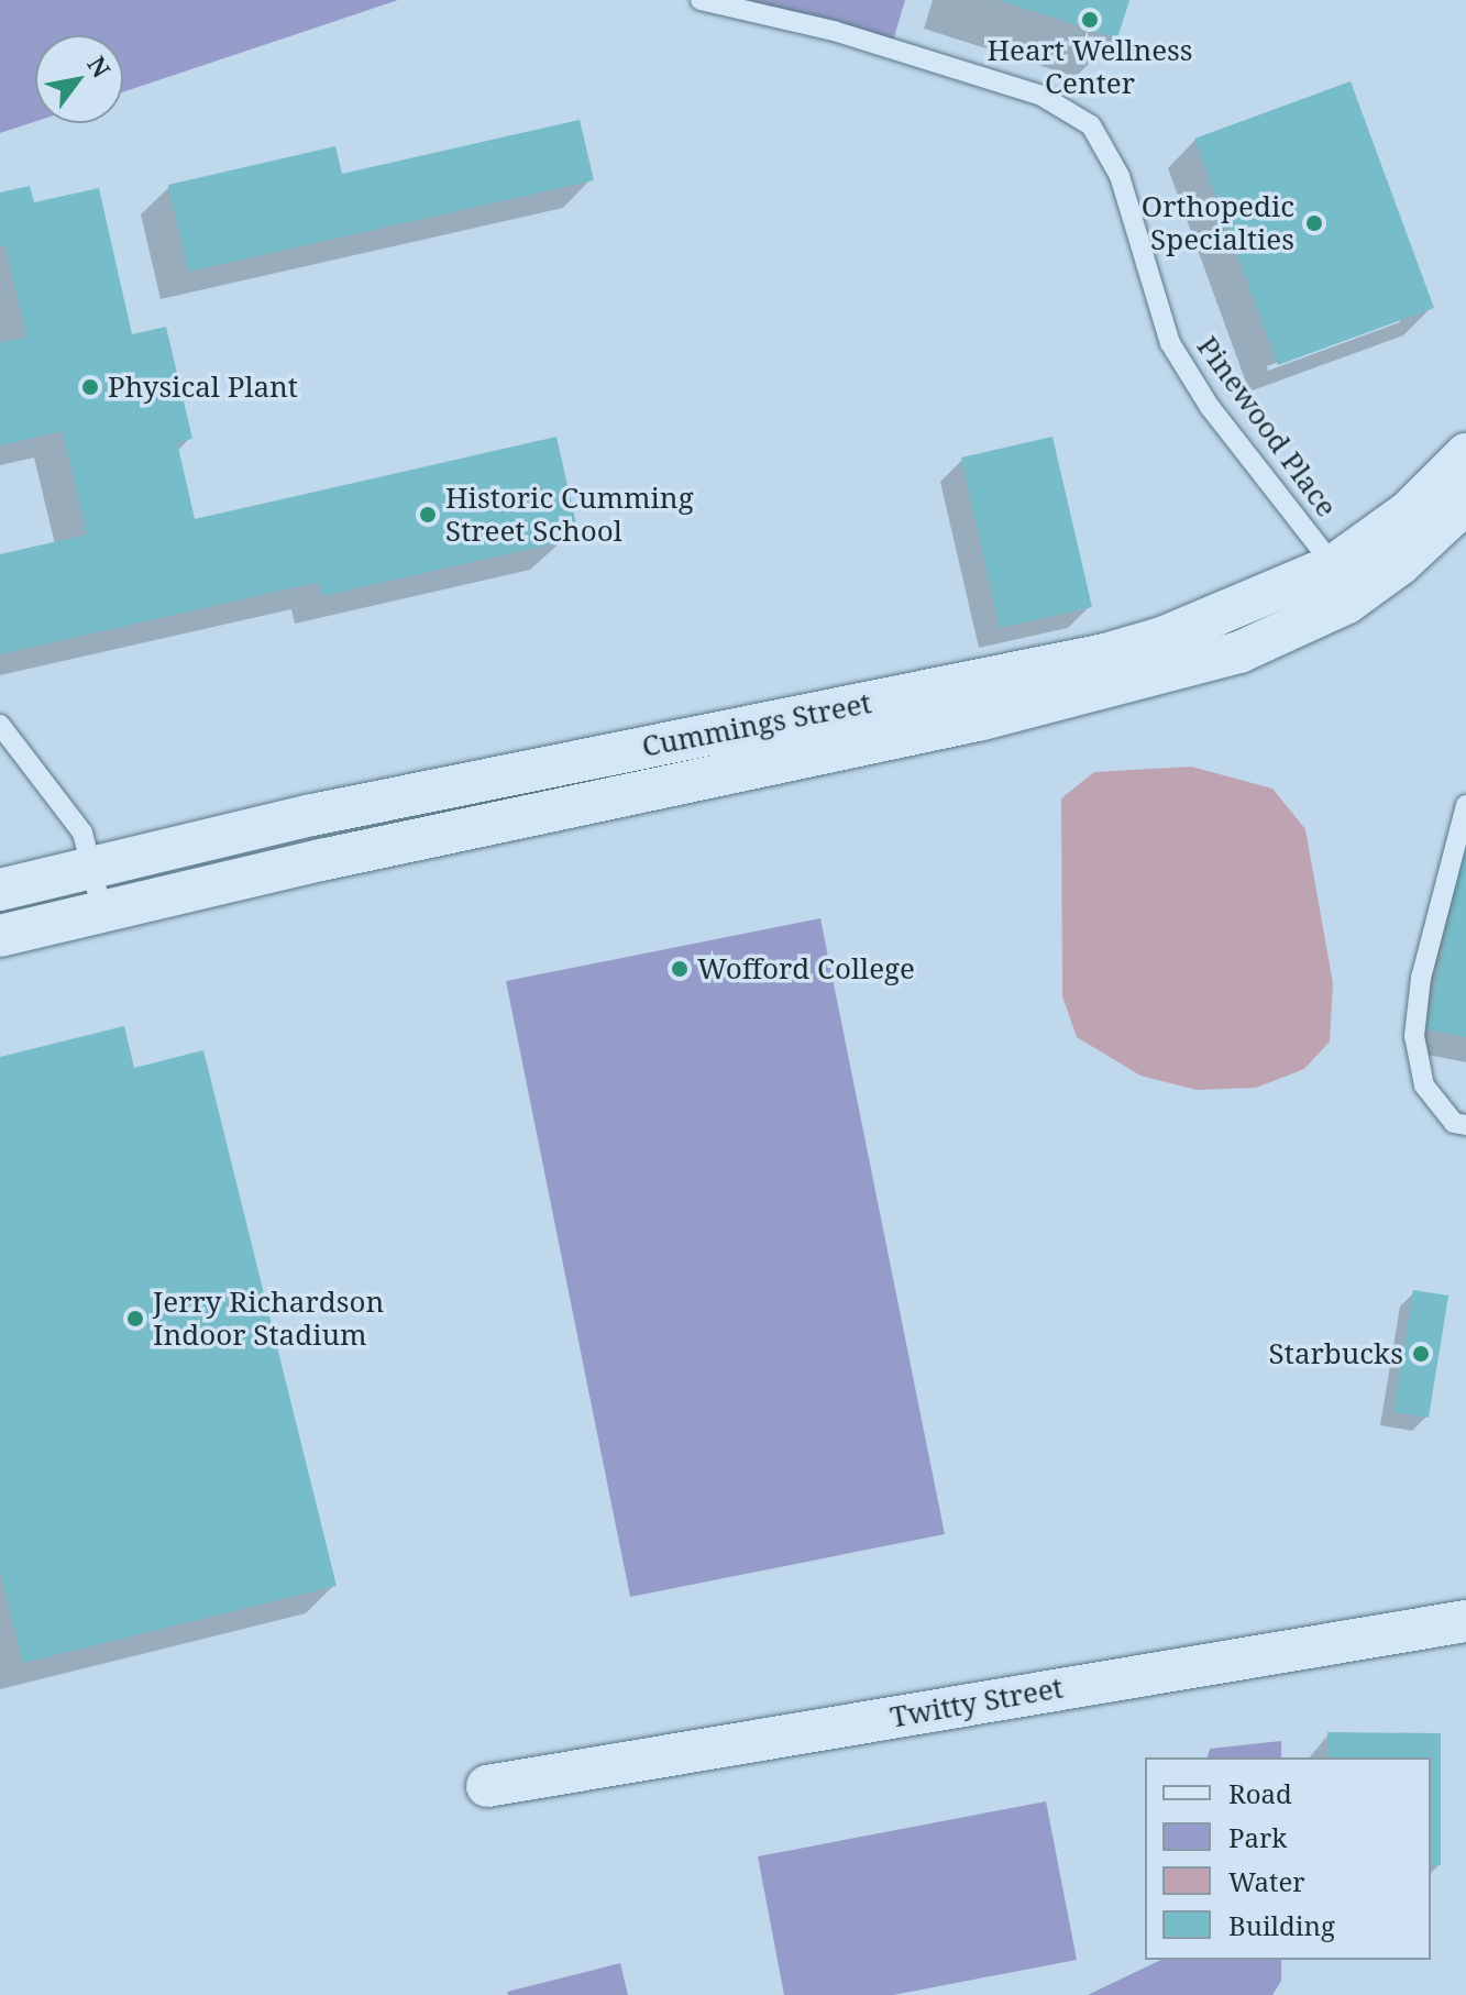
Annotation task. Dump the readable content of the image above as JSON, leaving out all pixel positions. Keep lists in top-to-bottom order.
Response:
{
  "streets": {
    "street": ["Cummings Street", "Twitty Street"],
    "lane": ["Pinewood Place"]
  },
  "crossings": [
    ["Pinewood Place", "Cummings Street"]
  ],
  "places": [
    "Heart Wellness Center",
    "Orthopedic Specialties",
    "Physical Plant",
    "Historic Cumming Street School",
    "Wofford College",
    "Jerry Richardson Indoor Stadium",
    "Starbucks"
  ],
  "legend": [
    "Road",
    "Park",
    "Water",
    "Building"
  ],
  "north": "top right"
}
